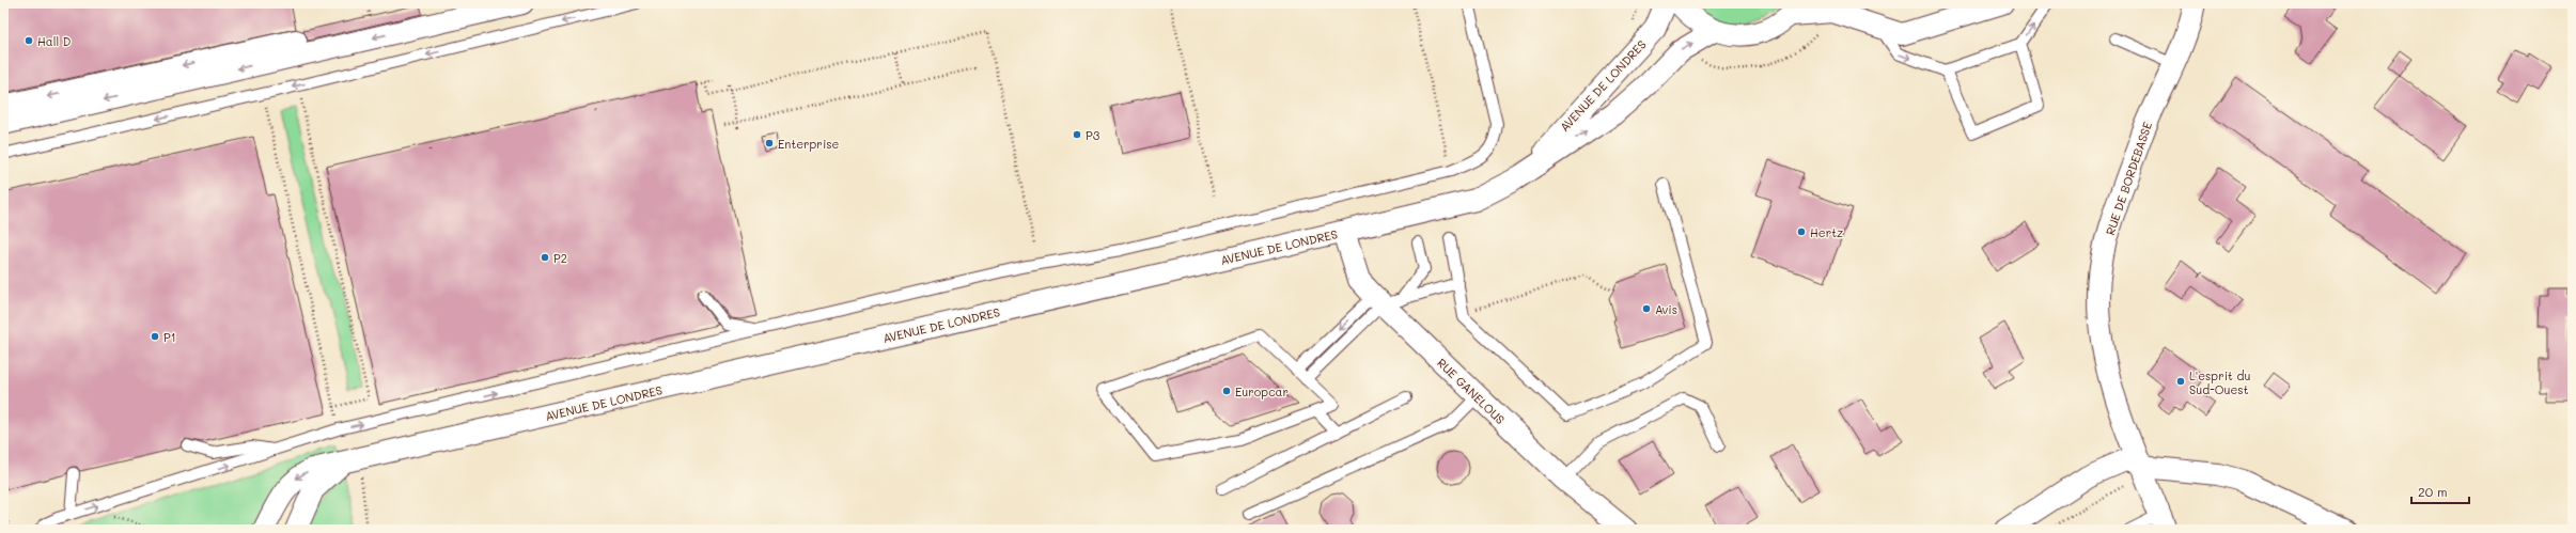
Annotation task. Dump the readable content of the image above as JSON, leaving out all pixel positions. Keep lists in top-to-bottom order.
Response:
{
  "streets": {
    "street": ["AVENUE DE LONDRES", "RUE DE BORDEBASSE", "RUE GANELOUS"]
  },
  "crossings": [
    ["AVENUE DE LONDRES", "RUE GANELOUS"]
  ],
  "places": [
    "Hall D",
    "P3",
    "Enterprise",
    "Hertz",
    "P2",
    "Avis",
    "P1",
    "L'esprit du Sud-Ouest",
    "Europcar"
  ],
  "scale_bar": "20 m"
}
